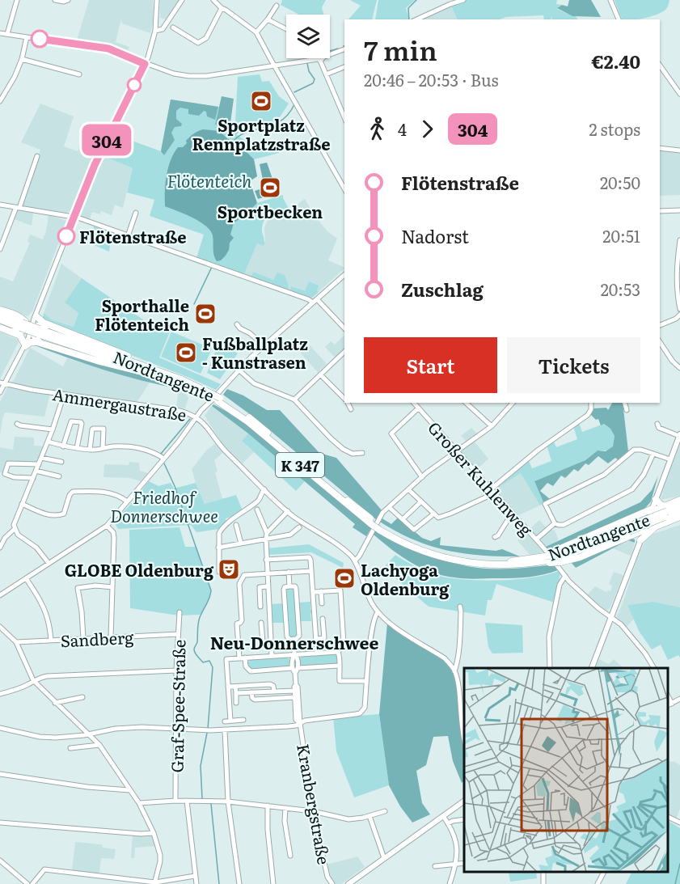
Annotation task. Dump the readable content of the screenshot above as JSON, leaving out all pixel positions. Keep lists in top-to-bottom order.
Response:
{
  "streets": {
    "highway": ["Nordtangente", "K 347"],
    "street": [
      "Ammergaustraße",
      "Großer Kuhlenweg",
      "Sandberg",
      "Graf-Spee-Straße",
      "Kranbergstraße"
    ]
  },
  "crossings": [
    ["Nordtangente", "K 347"],
    ["Sandberg", "Graf-Spee-Straße"]
  ],
  "districts": ["Neu-Donnerschwee"],
  "water": ["Flötenteich"],
  "parks": ["Friedhof Donnerschwee"],
  "places": {
    "sports": [
      "Sportplatz Rennplatzstraße",
      "Sportbecken",
      "Sporthalle Flötenteich",
      "Fußballplatz - Kunstrasen",
      "Lachyoga Oldenburg"
    ],
    "other": ["Flötenstraße"],
    "theatre": ["GLOBE Oldenburg"]
  },
  "lines": ["bus line 304"],
  "page": {
    "on_map": "304",
    "heading": ["7 min", "20:46 – 20:53 · Bus", "€2.40"],
    "legs": ["4", "304", "2 stops"],
    "list": [
      {
        "name": "Flötenstraße",
        "value": "20:50"
      },
      {
        "name": "Nadorst",
        "value": "20:51"
      },
      {
        "name": "Zuschlag",
        "value": "20:53"
      }
    ],
    "buttons": ["Start", "Tickets"]
  }
}
